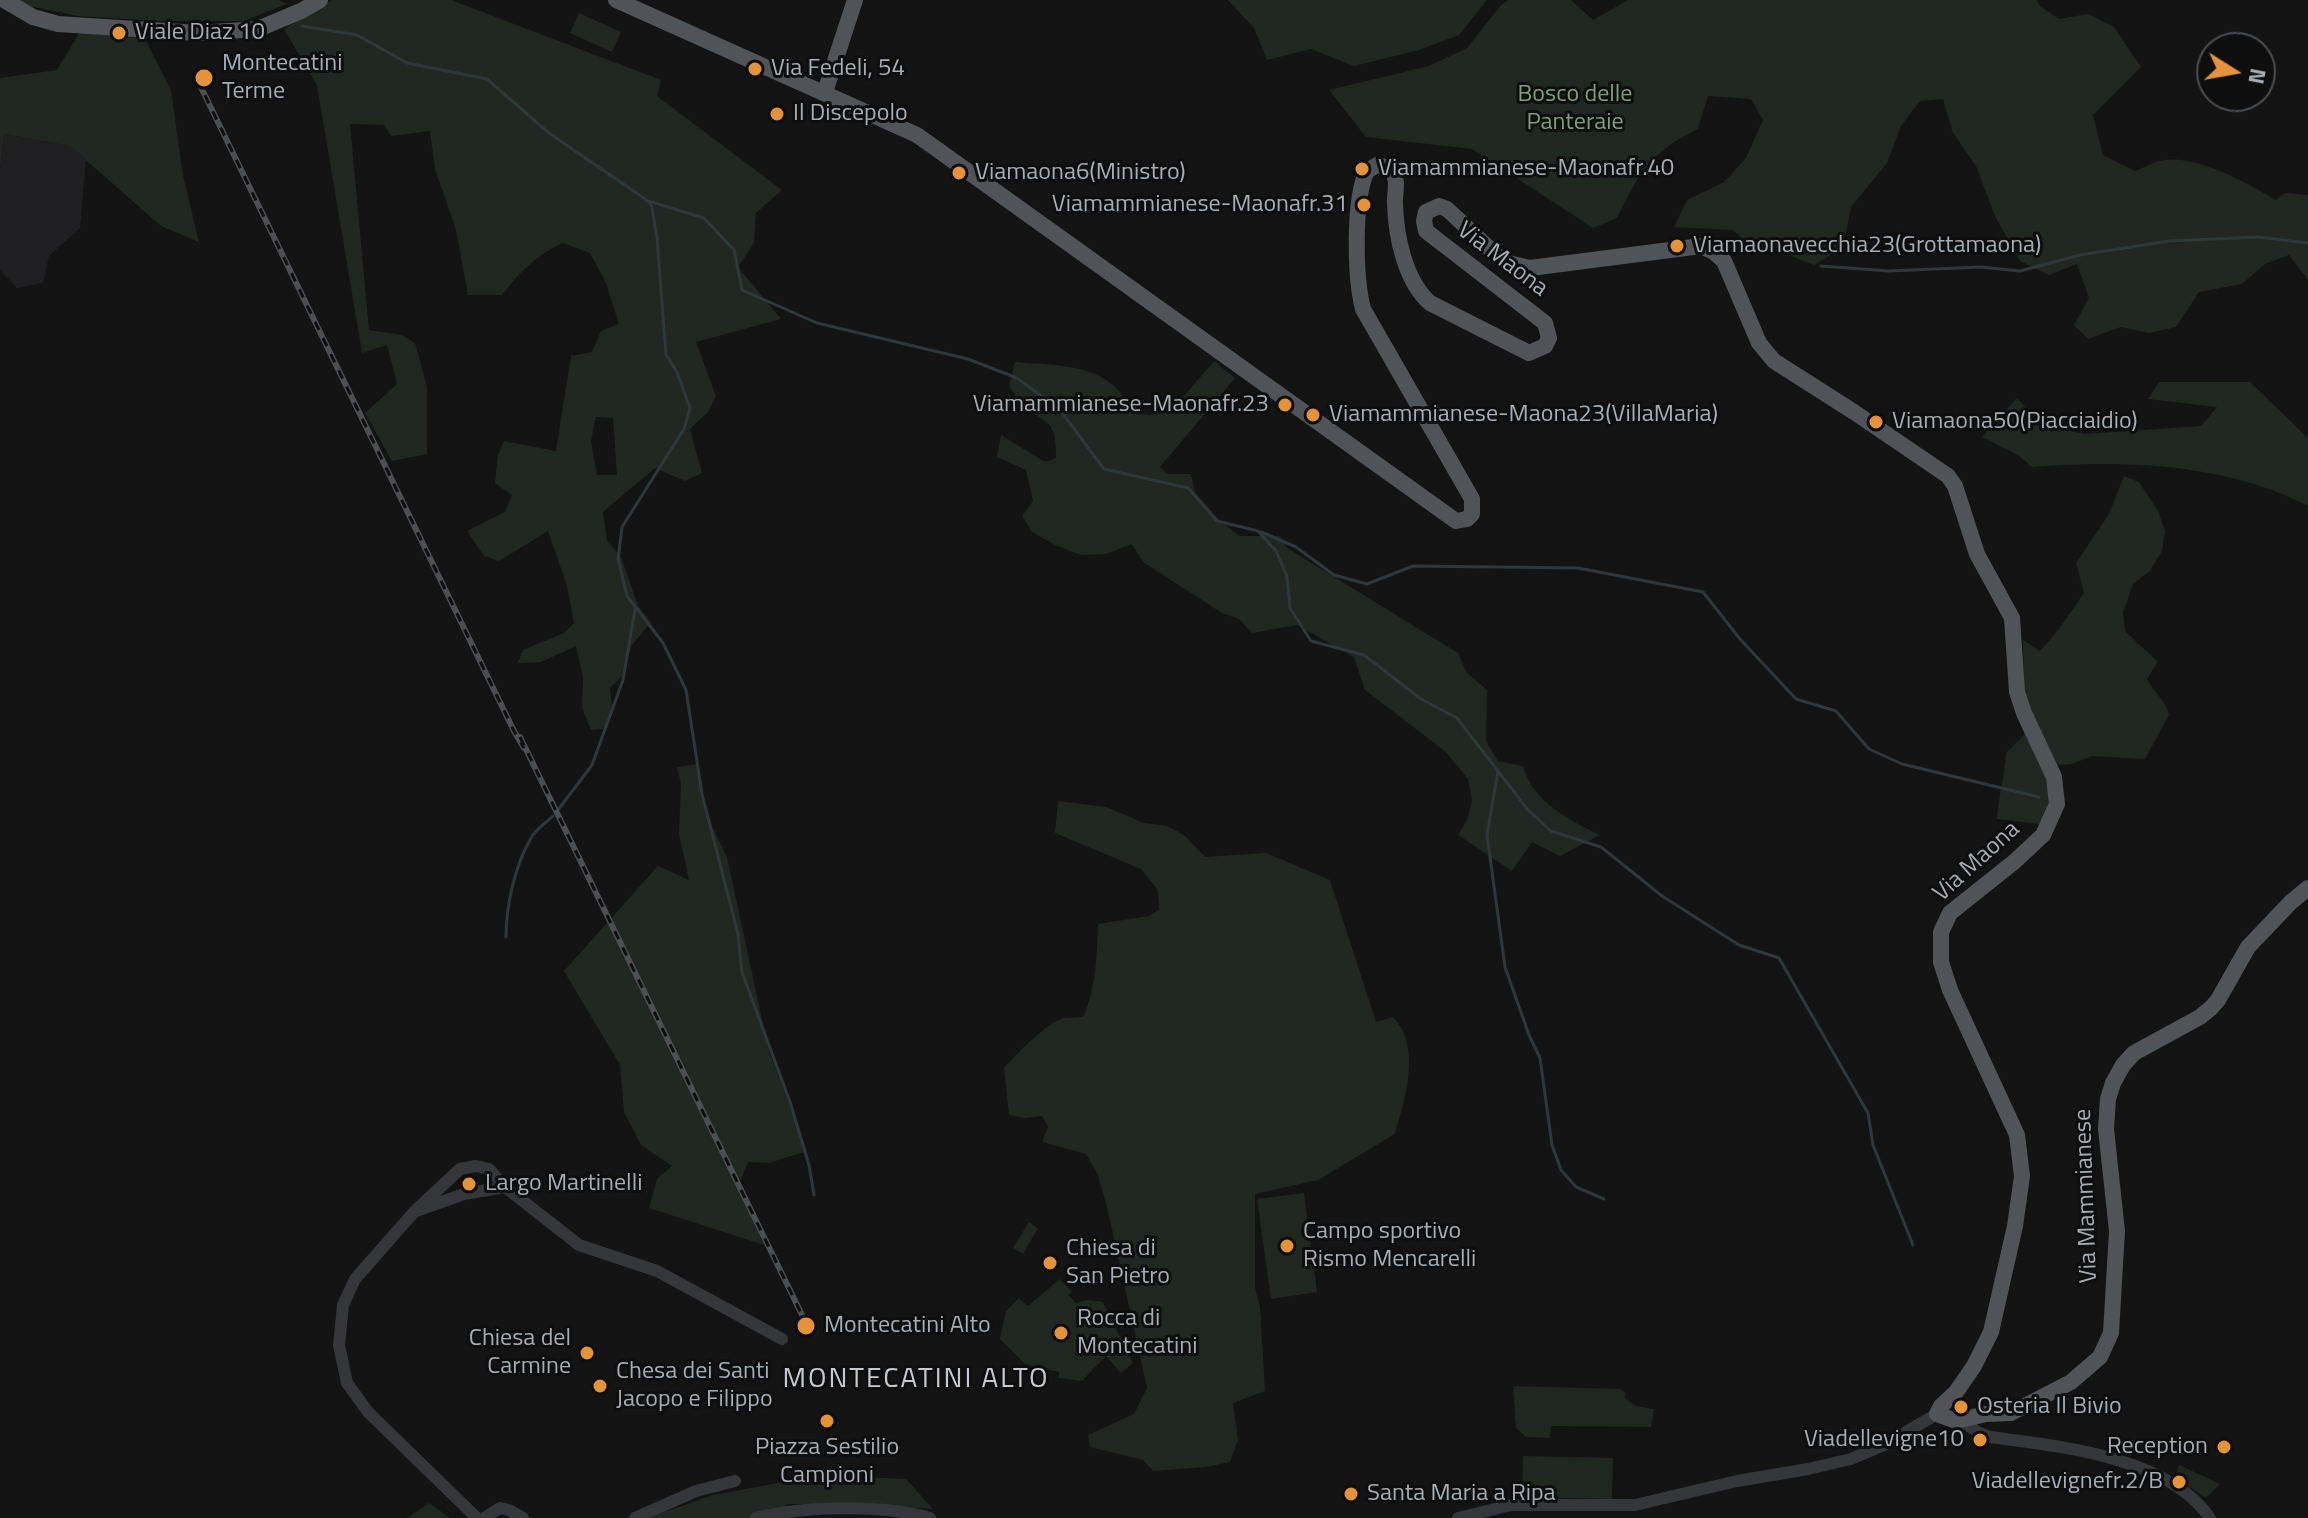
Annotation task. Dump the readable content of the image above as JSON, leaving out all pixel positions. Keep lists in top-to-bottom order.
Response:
{
  "streets": {
    "main road": ["Via Maona", "Via Mammianese"]
  },
  "crossings": [
    ["Via Maona", "Via Mammianese"]
  ],
  "districts": ["MONTECATINI ALTO"],
  "parks": ["Bosco delle Panteraie"],
  "places": [
    "Viale Diaz 10",
    "Via Fedeli, 54",
    "Montecatini Terme",
    "Il Discepolo",
    "Viamammianese-Maonafr.40",
    "Viamaona6(Ministro)",
    "Viamammianese-Maonafr.31",
    "Viamaonavecchia23(Grottamaona)",
    "Viamammianese-Maonafr.23",
    "Viamammianese-Maona23(VillaMaria)",
    "Viamaona50(Piacciaidio)",
    "Largo Martinelli",
    "Campo sportivo Rismo Mencarelli",
    "Chiesa di San Pietro",
    "Montecatini Alto",
    "Rocca di Montecatini",
    "Chiesa del Carmine",
    "Chesa dei Santi Jacopo e Filippo",
    "Osteria Il Bivio",
    "Piazza Sestilio Campioni",
    "Viadellevigne10",
    "Reception",
    "Viadellevignefr.2/B",
    "Santa Maria a Ripa"
  ],
  "north": "right"
}
